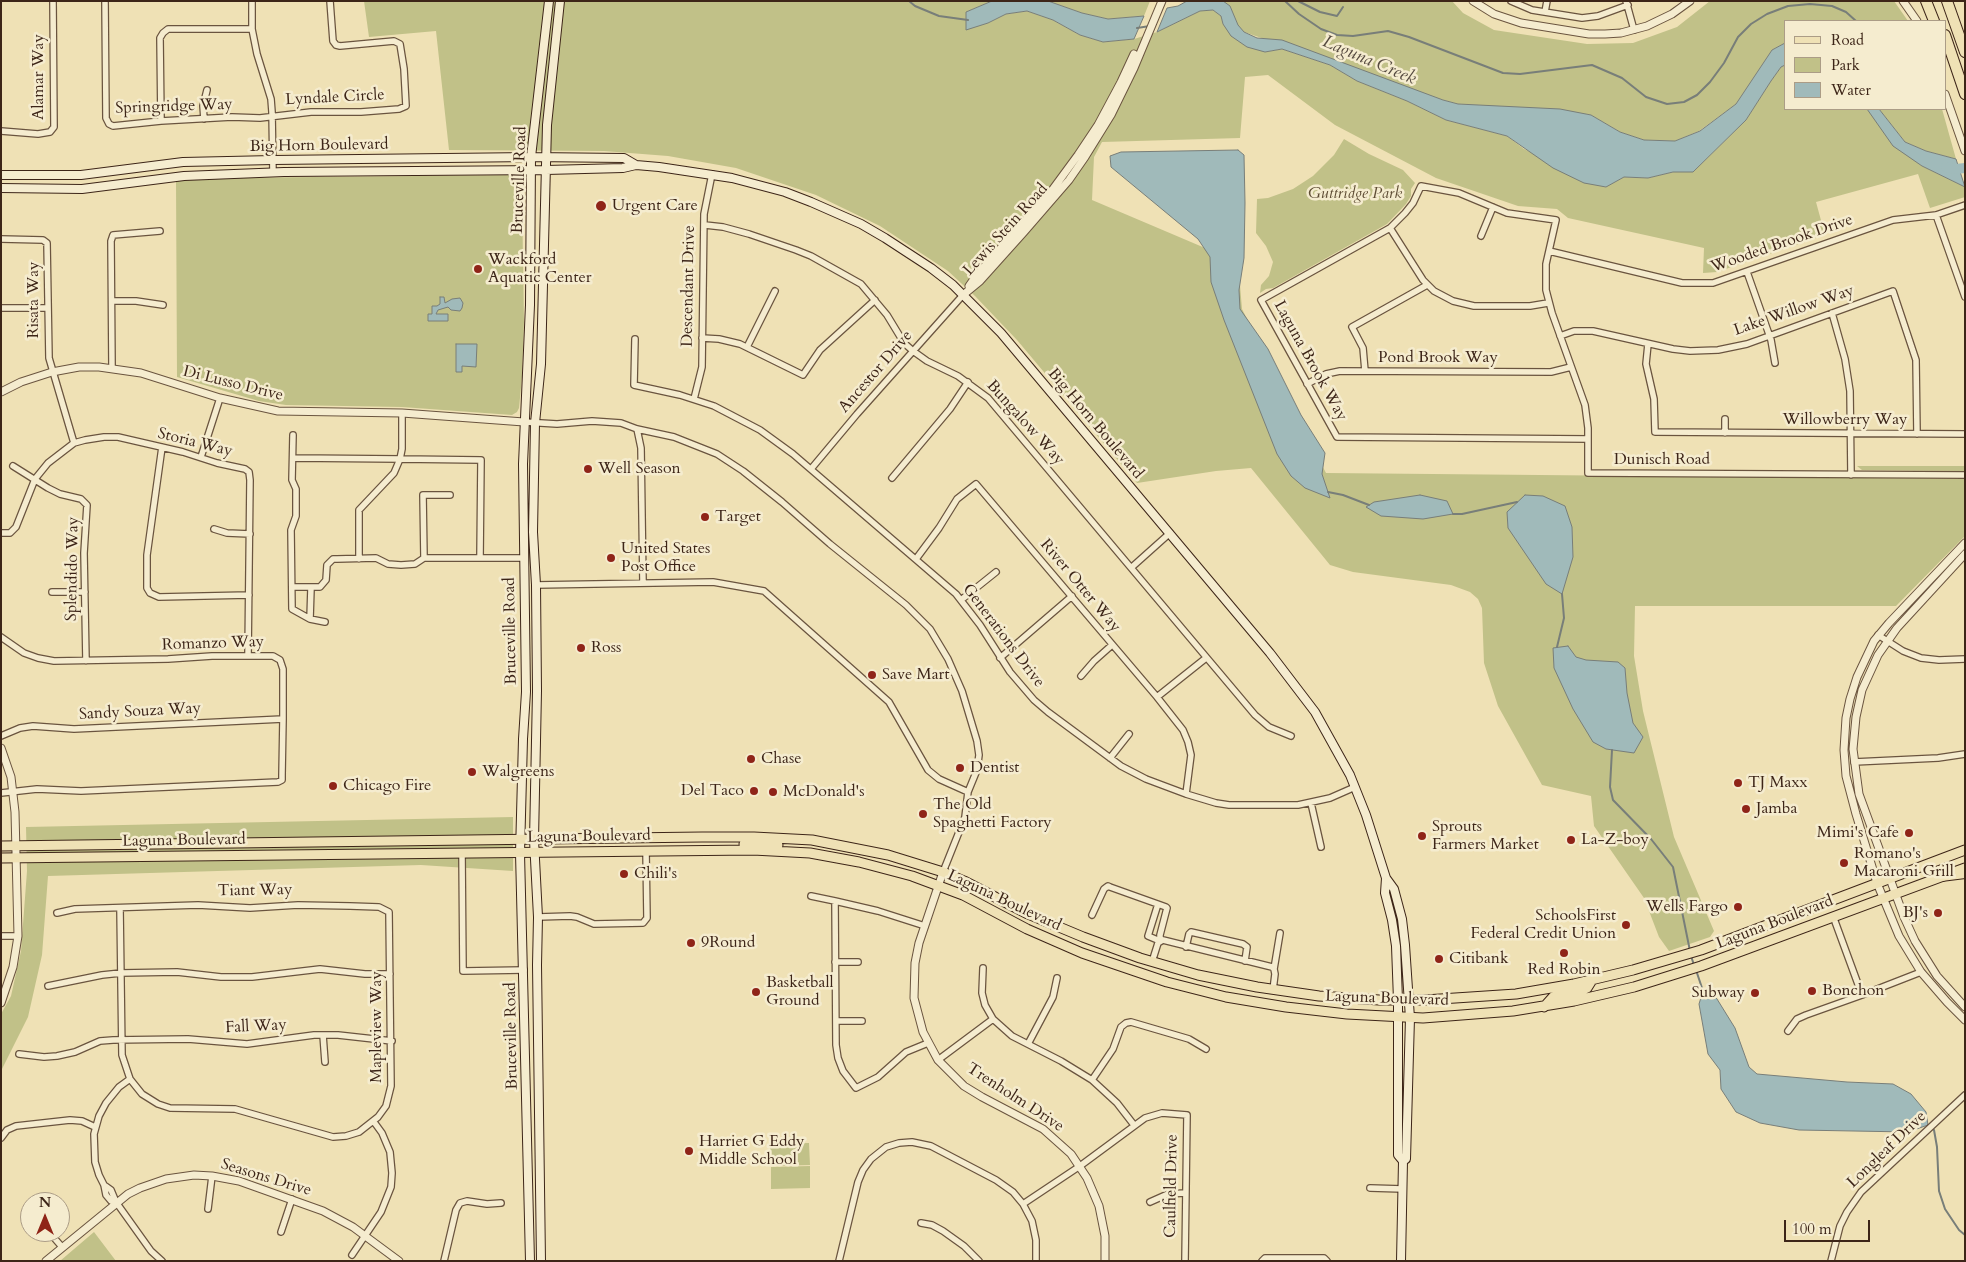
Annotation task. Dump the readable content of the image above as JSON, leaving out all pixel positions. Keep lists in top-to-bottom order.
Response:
{
  "streets": {
    "main road": ["Big Horn Boulevard", "Bruceville Road", "Laguna Boulevard"],
    "street": [
      "Alamar Way",
      "Lyndale Circle",
      "Springridge Way",
      "Lewis Stein Road",
      "Wooded Brook Drive",
      "Descendant Drive",
      "Risata Way",
      "Lake Willow Way",
      "Pond Brook Way",
      "Laguna Brook Way",
      "Ancestor Drive",
      "Di Lusso Drive",
      "Willowberry Way",
      "Bungalow Way",
      "Storia Way",
      "Dunisch Road",
      "Splendido Way",
      "River Otter Way",
      "Generations Drive",
      "Romanzo Way",
      "Sandy Souza Way",
      "Tiant Way",
      "Fall Way",
      "Mapleview Way",
      "Trenholm Drive",
      "Longleaf Drive",
      "Seasons Drive",
      "Caulfield Drive"
    ]
  },
  "crossings": [
    ["Lyndale Circle", "Springridge Way"],
    ["Big Horn Boulevard", "Bruceville Road"],
    ["Big Horn Boulevard", "Lewis Stein Road"],
    ["Big Horn Boulevard", "Descendant Drive"],
    ["Big Horn Boulevard", "Ancestor Drive"],
    ["Big Horn Boulevard", "Generations Drive"],
    ["Big Horn Boulevard", "Laguna Boulevard"],
    ["Bruceville Road", "Di Lusso Drive"],
    ["Bruceville Road", "Laguna Boulevard"],
    ["Lewis Stein Road", "Ancestor Drive"],
    ["Wooded Brook Drive", "Laguna Brook Way"],
    ["Wooded Brook Drive", "Dunisch Road"],
    ["Descendant Drive", "Bungalow Way"],
    ["Descendant Drive", "Generations Drive"],
    ["Risata Way", "Di Lusso Drive"],
    ["Risata Way", "Storia Way"],
    ["Lake Willow Way", "Willowberry Way"],
    ["Lake Willow Way", "Dunisch Road"],
    ["Pond Brook Way", "Laguna Brook Way"],
    ["Pond Brook Way", "Dunisch Road"],
    ["Laguna Brook Way", "Dunisch Road"],
    ["Ancestor Drive", "Bungalow Way"],
    ["Ancestor Drive", "Generations Drive"],
    ["Storia Way", "Splendido Way"],
    ["Storia Way", "Romanzo Way"],
    ["Splendido Way", "Romanzo Way"],
    ["River Otter Way", "Generations Drive"],
    ["Romanzo Way", "Sandy Souza Way"],
    ["Laguna Boulevard", "Trenholm Drive"],
    ["Tiant Way", "Mapleview Way"],
    ["Fall Way", "Mapleview Way"],
    ["Trenholm Drive", "Caulfield Drive"]
  ],
  "water": ["Laguna Creek"],
  "parks": ["Guttridge Park"],
  "places": [
    "Urgent Care",
    "Wackford Aquatic Center",
    "Well Season",
    "Target",
    "United States Post Office",
    "Ross",
    "Save Mart",
    "Chase",
    "Dentist",
    "Walgreens",
    "TJ Maxx",
    "Chicago Fire",
    "Del Taco",
    "McDonald's",
    "Jamba",
    "The Old Spaghetti Factory",
    "Mimi's Cafe",
    "Sprouts Farmers Market",
    "La-Z-boy",
    "Romano's Macaroni Grill",
    "Chili's",
    "Wells Fargo",
    "BJ's",
    "SchoolsFirst Federal Credit Union",
    "9Round",
    "Red Robin",
    "Citibank",
    "Bonchon",
    "Basketball Ground",
    "Subway",
    "Harriet G Eddy Middle School"
  ],
  "legend": ["Road", "Park", "Water"],
  "scale_bar": "100 m",
  "north": "top"
}
